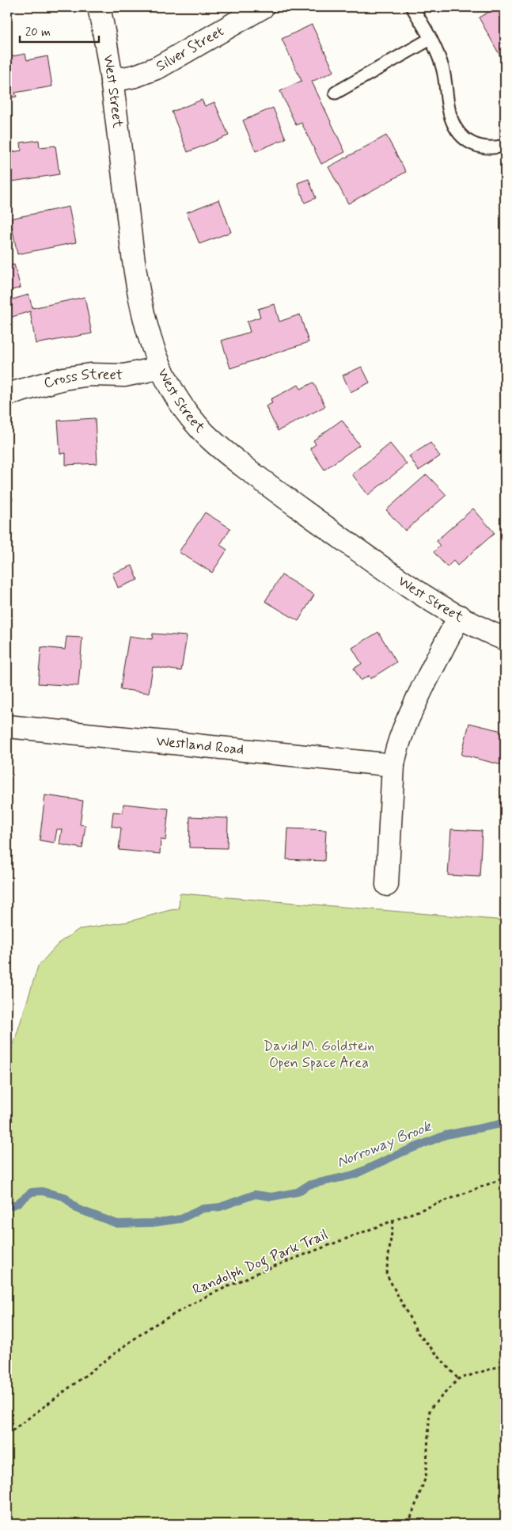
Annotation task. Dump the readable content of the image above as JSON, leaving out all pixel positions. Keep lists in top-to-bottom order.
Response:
{
  "streets": {
    "street": [
      "Silver Street",
      "West Street",
      "Cross Street",
      "Westland Road"
    ],
    "path": ["Randolph Dog Park Trail"]
  },
  "crossings": [
    ["Silver Street", "West Street"],
    ["West Street", "Cross Street"]
  ],
  "water": ["Norroway Brook"],
  "parks": ["David M. Goldstein Open Space Area"],
  "scale_bar": "20 m"
}
